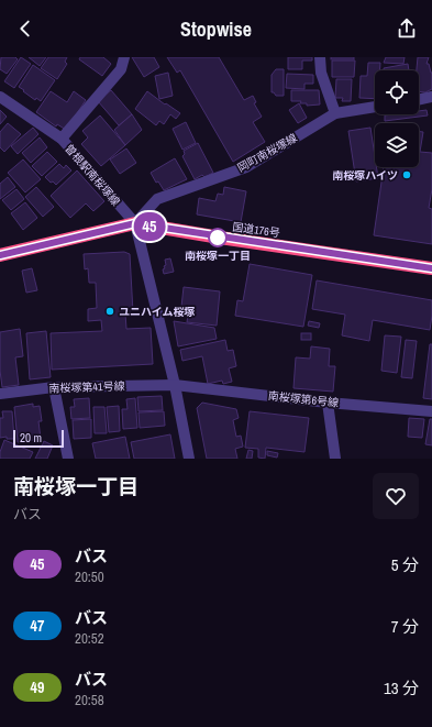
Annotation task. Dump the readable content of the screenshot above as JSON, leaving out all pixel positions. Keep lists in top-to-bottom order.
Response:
{
  "streets": {
    "highway": ["国道176号"],
    "street": [
      "岡町南桜塚線",
      "曽根駅南桜塚線",
      "南桜塚第41号線",
      "南桜塚第6号線"
    ]
  },
  "crossings": [
    ["岡町南桜塚線", "曽根駅南桜塚線"],
    ["岡町南桜塚線", "国道176号"],
    ["曽根駅南桜塚線", "国道176号"],
    ["曽根駅南桜塚線", "南桜塚第41号線"],
    ["曽根駅南桜塚線", "南桜塚第6号線"],
    ["南桜塚第41号線", "南桜塚第6号線"]
  ],
  "places": ["南桜塚ハイツ", "南桜塚一丁目", "ユニハイム桜塚"],
  "lines": ["bus line 45"],
  "scale_bar": "20 m",
  "page": {
    "header": "Stopwise",
    "on_map": "45",
    "scale": "20 m",
    "heading": ["南桜塚一丁目", "バス"],
    "list": [
      {
        "mark": "45",
        "name": "バス",
        "note": "20:50",
        "value": "5 分"
      },
      {
        "mark": "47",
        "name": "バス",
        "note": "20:52",
        "value": "7 分"
      },
      {
        "mark": "49",
        "name": "バス",
        "note": "20:58",
        "value": "13 分"
      }
    ]
  }
}
